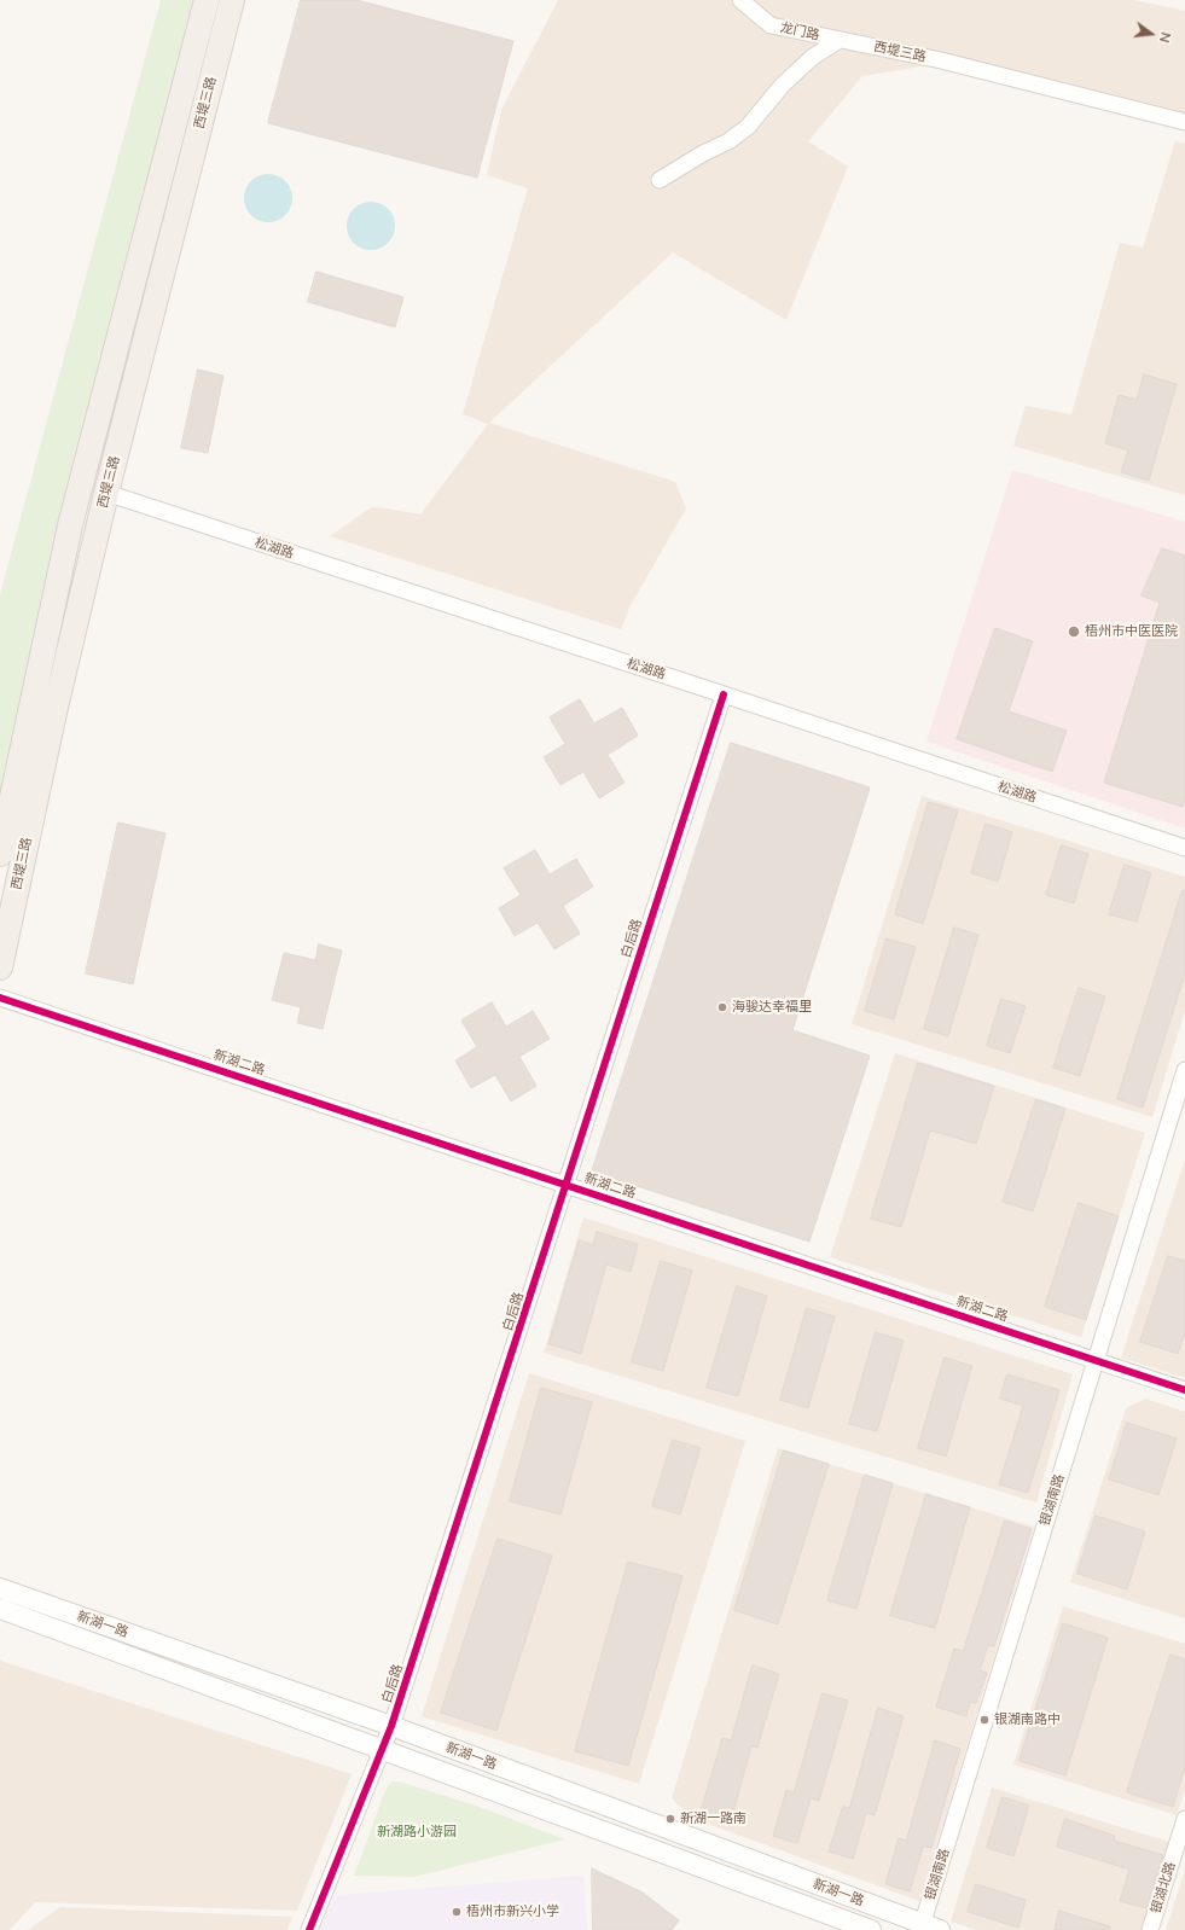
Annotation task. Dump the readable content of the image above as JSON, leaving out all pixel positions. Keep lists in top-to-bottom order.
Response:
{
  "streets": {
    "main road": ["西堤三路"],
    "street": [
      "龙门路",
      "松湖路",
      "白后路",
      "新湖二路",
      "银湖南路",
      "新湖一路",
      "银湖北路"
    ]
  },
  "crossings": [
    ["龙门路", "西堤三路"],
    ["西堤三路", "松湖路"],
    ["松湖路", "白后路"],
    ["白后路", "新湖二路"],
    ["白后路", "新湖一路"],
    ["新湖二路", "银湖南路"],
    ["银湖南路", "新湖一路"]
  ],
  "parks": ["新湖路小游园"],
  "places": [
    "梧州市中医医院",
    "海骏达幸福里",
    "银湖南路中",
    "新湖一路南",
    "梧州市新兴小学"
  ],
  "north": "right"
}
